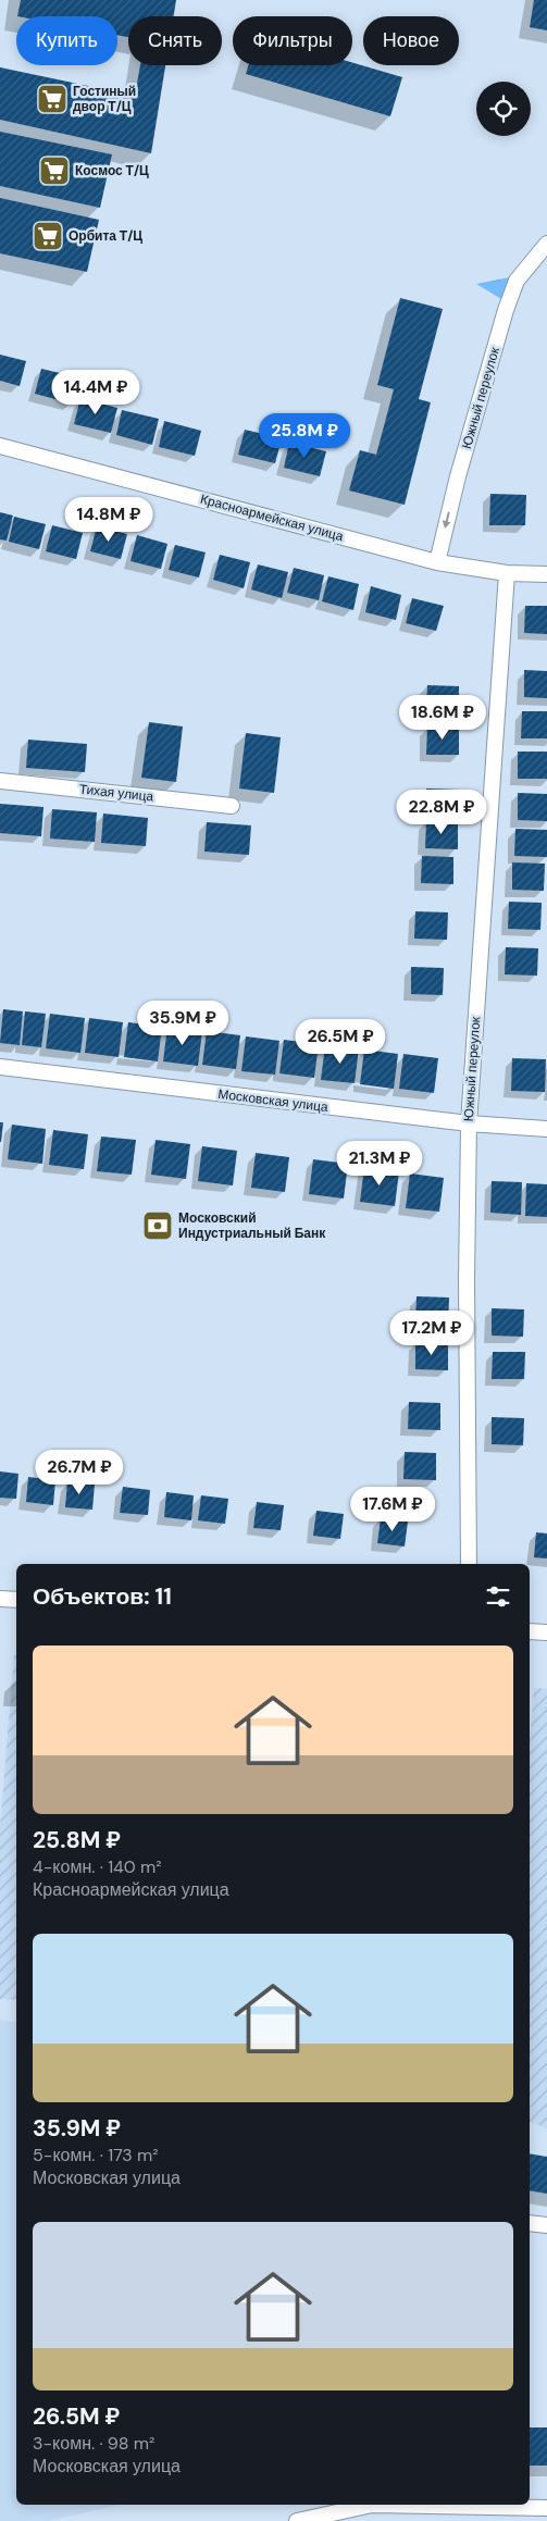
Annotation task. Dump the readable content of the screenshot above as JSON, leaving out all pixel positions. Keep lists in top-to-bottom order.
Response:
{
  "streets": {
    "street": [
      "Южный переулок",
      "Красноармейская улица",
      "Тихая улица",
      "Московская улица"
    ]
  },
  "crossings": [
    ["Южный переулок", "Красноармейская улица"],
    ["Южный переулок", "Московская улица"]
  ],
  "places": {
    "supermarket": ["Гостиный двор Т/Ц", "Космос Т/Ц", "Орбита Т/Ц"],
    "bank": ["Московский Индустриальный Банк"]
  },
  "page": {
    "chip": [
      "Купить",
      "Снять",
      "Фильтры",
      "Новое"
    ],
    "price": [
      "14.4M ₽",
      "25.8M ₽",
      "14.8M ₽",
      "18.6M ₽",
      "22.8M ₽",
      "35.9M ₽",
      "26.5M ₽",
      "21.3M ₽",
      "17.2M ₽",
      "26.7M ₽",
      "17.6M ₽"
    ],
    "heading": "Объектов: 11",
    "list": [
      {
        "name": "25.8M ₽",
        "note": "4-комн. · 140 m² · Красноармейская улица"
      },
      {
        "name": "35.9M ₽",
        "note": "5-комн. · 173 m² · Московская улица"
      },
      {
        "name": "26.5M ₽",
        "note": "3-комн. · 98 m² · Московская улица"
      }
    ]
  }
}
